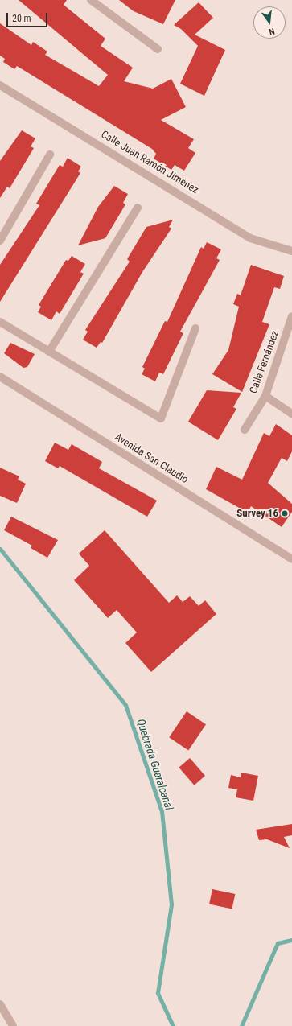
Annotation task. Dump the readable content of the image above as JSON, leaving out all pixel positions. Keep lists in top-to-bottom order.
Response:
{
  "streets": {
    "street": ["Calle Juan Ramón Jiménez", "Calle Fernández", "Avenida San Claudio"]
  },
  "water": ["Quebrada Guaralcanal"],
  "places": ["Survey 16"],
  "scale_bar": "20 m",
  "north": "bottom"
}
